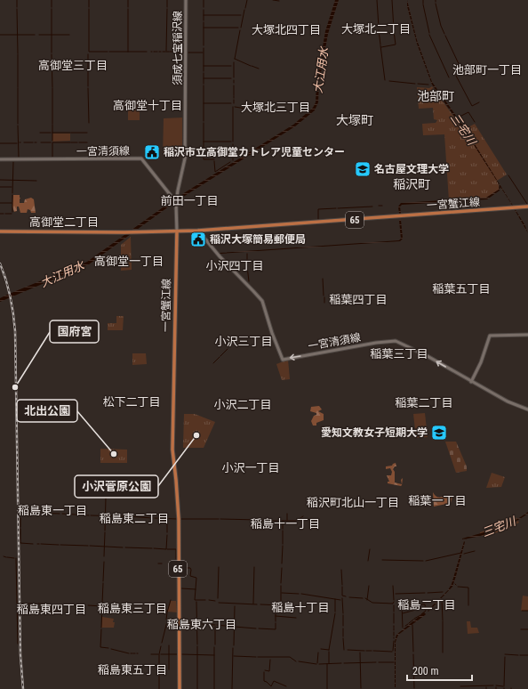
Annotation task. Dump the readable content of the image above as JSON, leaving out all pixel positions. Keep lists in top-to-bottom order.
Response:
{
  "streets": {
    "main road": [
      "須成七宝稲沢線",
      "一宮清須線",
      "一宮蟹江線",
      "65"
    ]
  },
  "crossings": [
    ["須成七宝稲沢線", "一宮清須線"],
    ["一宮清須線", "一宮蟹江線"]
  ],
  "one_way": ["一宮清須線"],
  "districts": [
    "大塚北二丁目",
    "大塚北四丁目",
    "高御堂三丁目",
    "池部町一丁目",
    "池部町",
    "高御堂十丁目",
    "大塚北三丁目",
    "大塚町",
    "稲沢町",
    "前田一丁目",
    "高御堂二丁目",
    "高御堂一丁目",
    "小沢四丁目",
    "稲葉五丁目",
    "稲葉四丁目",
    "小沢三丁目",
    "稲葉三丁目",
    "松下二丁目",
    "稲葉二丁目",
    "小沢二丁目",
    "小沢一丁目",
    "稲葉一丁目",
    "稲沢町北山一丁目",
    "稲島東一丁目",
    "稲島東二丁目",
    "稲島十一丁目",
    "稲島二丁目",
    "稲島十丁目",
    "稲島東三丁目",
    "稲島東四丁目",
    "稲島東六丁目",
    "稲島東五丁目"
  ],
  "water": ["大江用水", "三宅川"],
  "places": {
    "public building": ["稲沢市立高御堂カトレア児童センター", "稲沢大塚簡易郵便局"],
    "school or university": ["名古屋文理大学", "愛知文教女子短期大学"],
    "other": ["国府宮", "小沢菅原公園", "北出公園"]
  },
  "scale_bar": "200 m"
}
